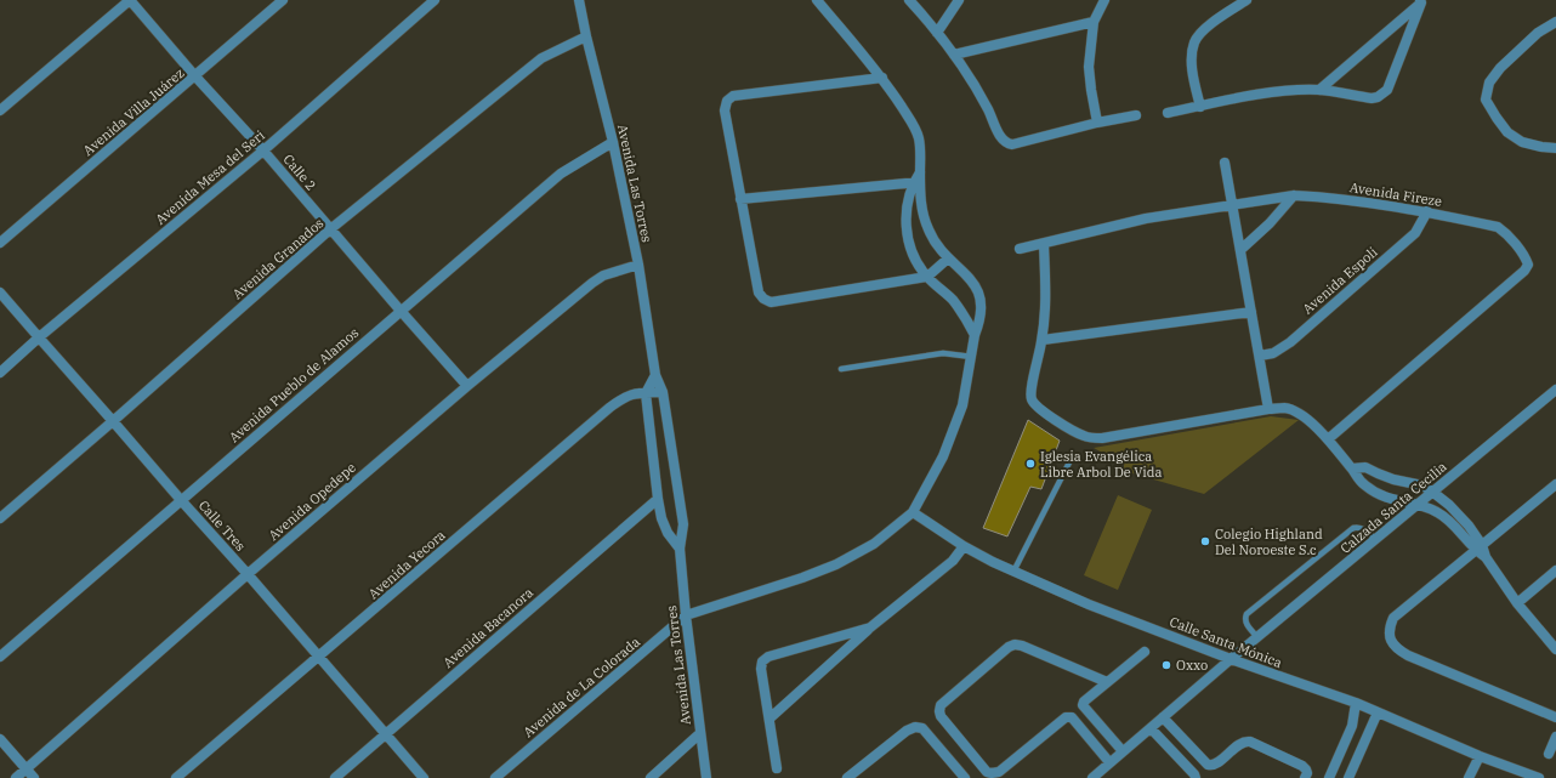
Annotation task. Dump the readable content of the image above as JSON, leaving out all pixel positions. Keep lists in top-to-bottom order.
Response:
{
  "streets": {
    "street": [
      "Avenida Villa Juárez",
      "Calle 2",
      "Avenida Mesa del Seri",
      "Avenida Las Torres",
      "Avenida Fireze",
      "Avenida Granados",
      "Avenida Espoli",
      "Avenida Pueblo de Alamos",
      "Avenida Opedepe",
      "Calzada Santa Cecilia",
      "Calle Tres",
      "Avenida Yecora",
      "Avenida Bacanora",
      "Calle Santa Mónica",
      "Avenida de La Colorada"
    ]
  },
  "crossings": [
    ["Avenida Villa Juárez", "Calle 2"],
    ["Calle 2", "Avenida Mesa del Seri"],
    ["Calle 2", "Avenida Granados"],
    ["Calle 2", "Avenida Pueblo de Alamos"],
    ["Calle 2", "Avenida Opedepe"],
    ["Avenida Mesa del Seri", "Calle Tres"],
    ["Avenida Las Torres", "Avenida Granados"],
    ["Avenida Las Torres", "Avenida Pueblo de Alamos"],
    ["Avenida Las Torres", "Avenida Opedepe"],
    ["Avenida Las Torres", "Avenida Yecora"],
    ["Avenida Las Torres", "Avenida Bacanora"],
    ["Avenida Las Torres", "Avenida de La Colorada"],
    ["Avenida Fireze", "Avenida Espoli"],
    ["Avenida Granados", "Calle Tres"],
    ["Avenida Pueblo de Alamos", "Calle Tres"],
    ["Avenida Opedepe", "Calle Tres"],
    ["Calzada Santa Cecilia", "Calle Santa Mónica"],
    ["Calle Tres", "Avenida Yecora"],
    ["Calle Tres", "Avenida Bacanora"]
  ],
  "places": ["Iglesia Evangélica Libre Arbol De Vida", "Colegio Highland Del Noroeste S.c", "Oxxo"]
}
